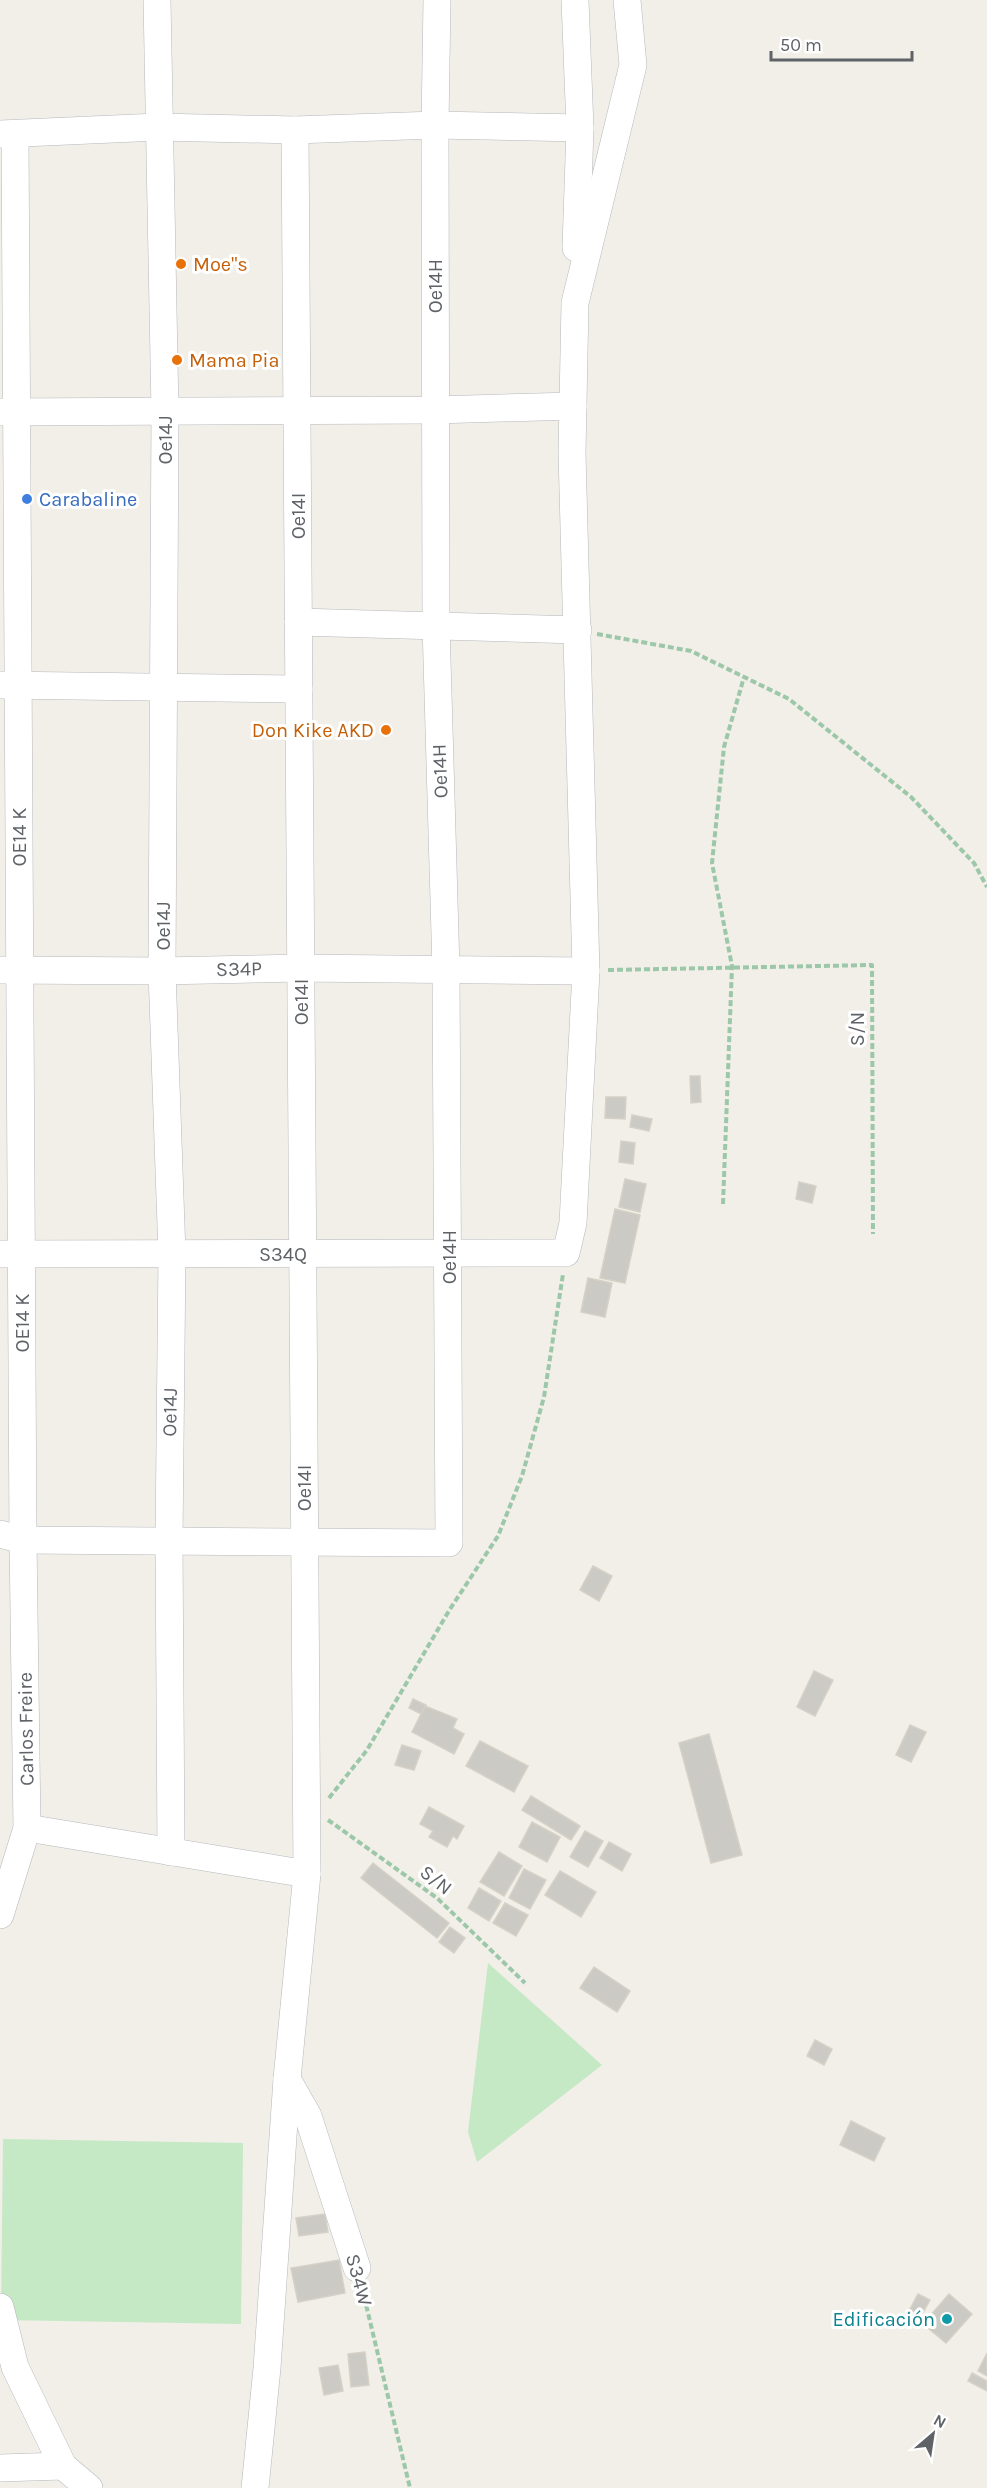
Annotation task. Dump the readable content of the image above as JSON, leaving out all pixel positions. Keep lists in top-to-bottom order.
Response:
{
  "streets": {
    "street": [
      "Oe14H",
      "Oe14J",
      "Oe14I",
      "OE14 K",
      "S34P",
      "S34Q",
      "Carlos Freire",
      "S34W"
    ],
    "path": ["S/N"]
  },
  "crossings": [
    ["Oe14H", "Oe14I"],
    ["Oe14H", "S34P"],
    ["Oe14H", "S34Q"],
    ["Oe14J", "S34P"],
    ["Oe14J", "S34Q"],
    ["Oe14I", "S34P"],
    ["Oe14I", "S/N"],
    ["Oe14I", "S34Q"],
    ["Oe14I", "S34W"],
    ["OE14 K", "S34P"],
    ["OE14 K", "S34Q"],
    ["OE14 K", "Carlos Freire"],
    ["S34P", "S/N"]
  ],
  "places": [
    "Moe\"s",
    "Mama Pia",
    "Carabaline",
    "Don Kike AKD",
    "Edificación"
  ],
  "scale_bar": "50 m",
  "north": "top right"
}
